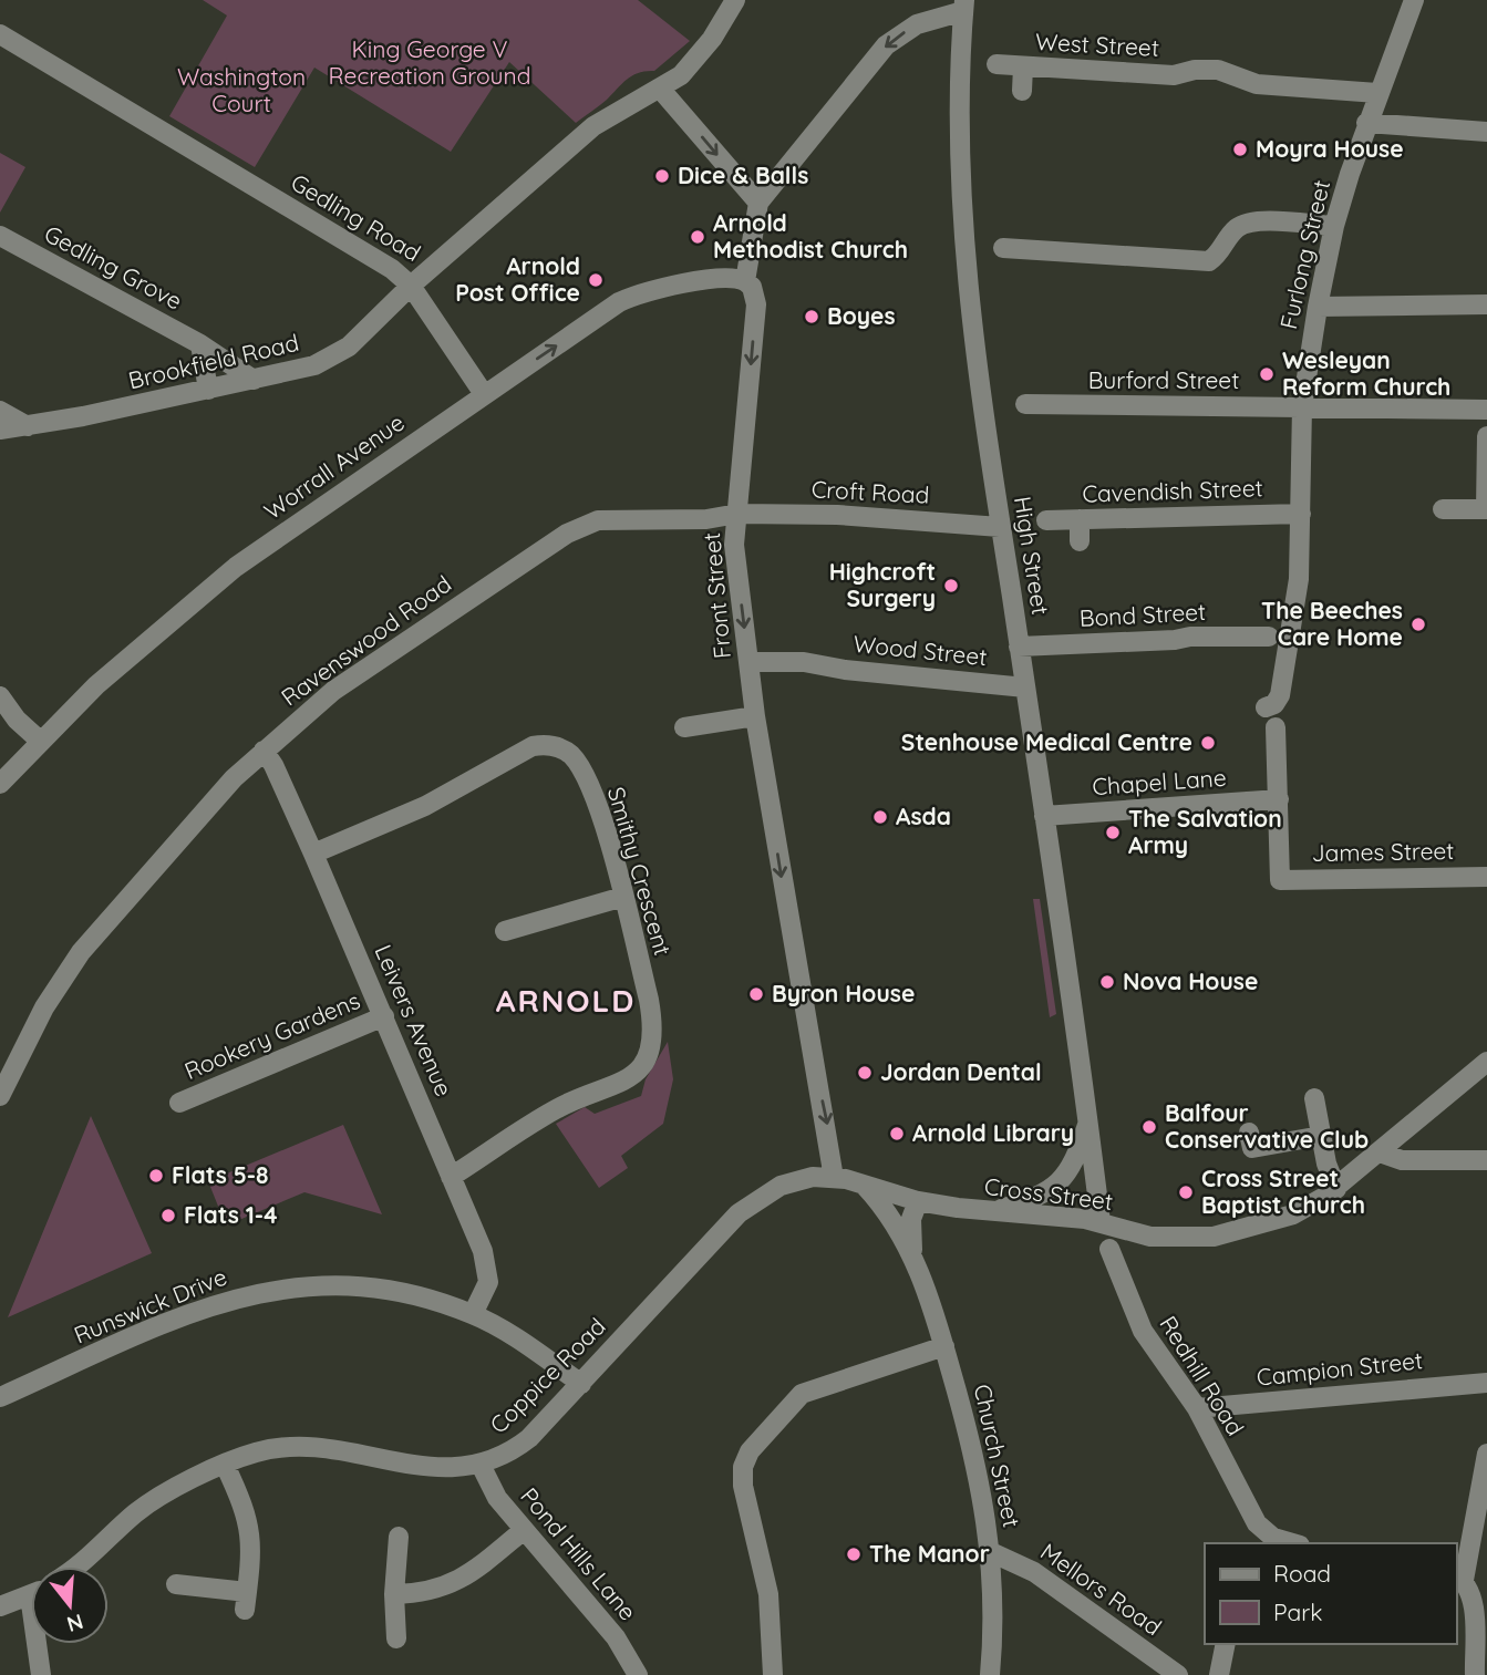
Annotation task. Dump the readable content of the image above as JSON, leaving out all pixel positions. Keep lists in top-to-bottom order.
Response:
{
  "streets": {
    "street": [
      "West Street",
      "Gedling Road",
      "Furlong Street",
      "Gedling Grove",
      "Brookfield Road",
      "Burford Street",
      "Worrall Avenue",
      "Cavendish Street",
      "Croft Road",
      "High Street",
      "Front Street",
      "Bond Street",
      "Ravenswood Road",
      "Wood Street",
      "Chapel Lane",
      "James Street",
      "Smithy Crescent",
      "Leivers Avenue",
      "Rookery Gardens",
      "Cross Street",
      "Runswick Drive",
      "Campion Street",
      "Coppice Road",
      "Redhill Road",
      "Church Street",
      "Pond Hills Lane",
      "Mellors Road"
    ]
  },
  "crossings": [
    ["West Street", "Furlong Street"],
    ["Gedling Road", "Brookfield Road"],
    ["Furlong Street", "Burford Street"],
    ["Furlong Street", "Cavendish Street"],
    ["Gedling Grove", "Brookfield Road"],
    ["Worrall Avenue", "Front Street"],
    ["Croft Road", "High Street"],
    ["Croft Road", "Front Street"],
    ["Croft Road", "Ravenswood Road"],
    ["High Street", "Bond Street"],
    ["High Street", "Wood Street"],
    ["High Street", "Chapel Lane"],
    ["High Street", "Cross Street"],
    ["Front Street", "Ravenswood Road"],
    ["Front Street", "Wood Street"],
    ["Front Street", "Coppice Road"],
    ["Ravenswood Road", "Leivers Avenue"],
    ["Chapel Lane", "James Street"],
    ["Smithy Crescent", "Leivers Avenue"],
    ["Leivers Avenue", "Rookery Gardens"],
    ["Leivers Avenue", "Runswick Drive"],
    ["Cross Street", "Coppice Road"],
    ["Cross Street", "Church Street"],
    ["Runswick Drive", "Coppice Road"],
    ["Campion Street", "Redhill Road"],
    ["Coppice Road", "Church Street"],
    ["Coppice Road", "Pond Hills Lane"],
    ["Church Street", "Mellors Road"]
  ],
  "one_way": ["Front Street"],
  "districts": ["ARNOLD"],
  "parks": ["King George V Recreation Ground", "Washington Court"],
  "places": [
    "Moyra House",
    "Dice & Balls",
    "Arnold Methodist Church",
    "Arnold Post Office",
    "Boyes",
    "Wesleyan Reform Church",
    "Highcroft Surgery",
    "The Beeches Care Home",
    "Stenhouse Medical Centre",
    "Asda",
    "The Salvation Army",
    "Nova House",
    "Byron House",
    "Jordan Dental",
    "Balfour Conservative Club",
    "Arnold Library",
    "Flats 5-8",
    "Cross Street Baptist Church",
    "Flats 1-4",
    "The Manor"
  ],
  "legend": ["Road", "Park"],
  "north": "bottom"
}
